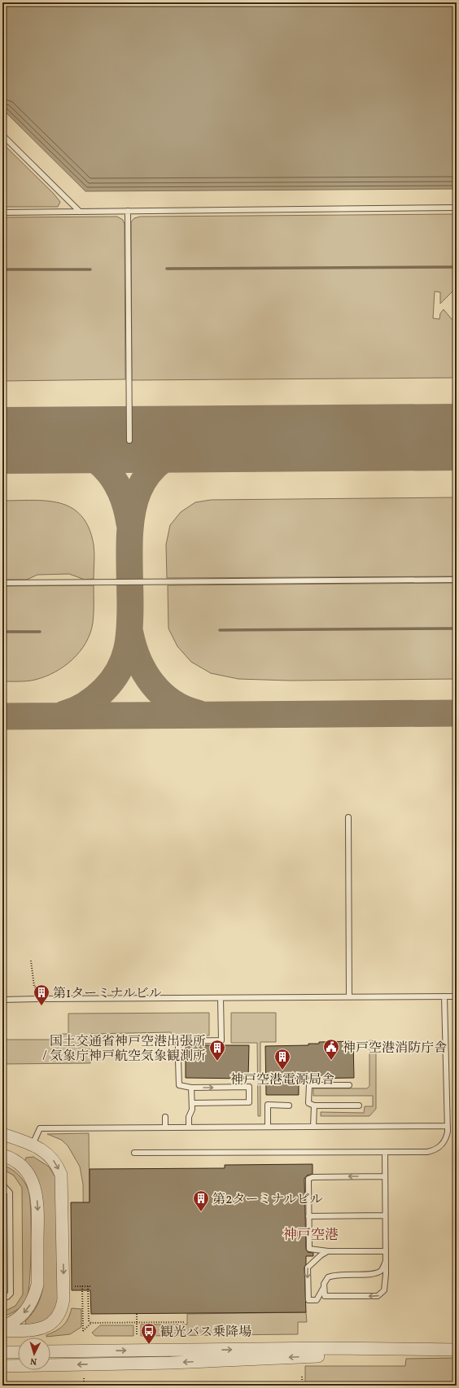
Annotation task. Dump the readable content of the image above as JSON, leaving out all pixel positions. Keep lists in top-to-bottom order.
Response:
{
  "districts": ["神戸空港"],
  "places": {
    "building": [
      "第1ターミナルビル",
      "国土交通省神戸空港出張所 / 気象庁神戸航空気象観測所",
      "神戸空港電源局舎",
      "第2ターミナルビル"
    ],
    "public building": ["神戸空港消防庁舎"],
    "bus stop": ["観光バス乗降場"]
  },
  "north": "bottom"
}
